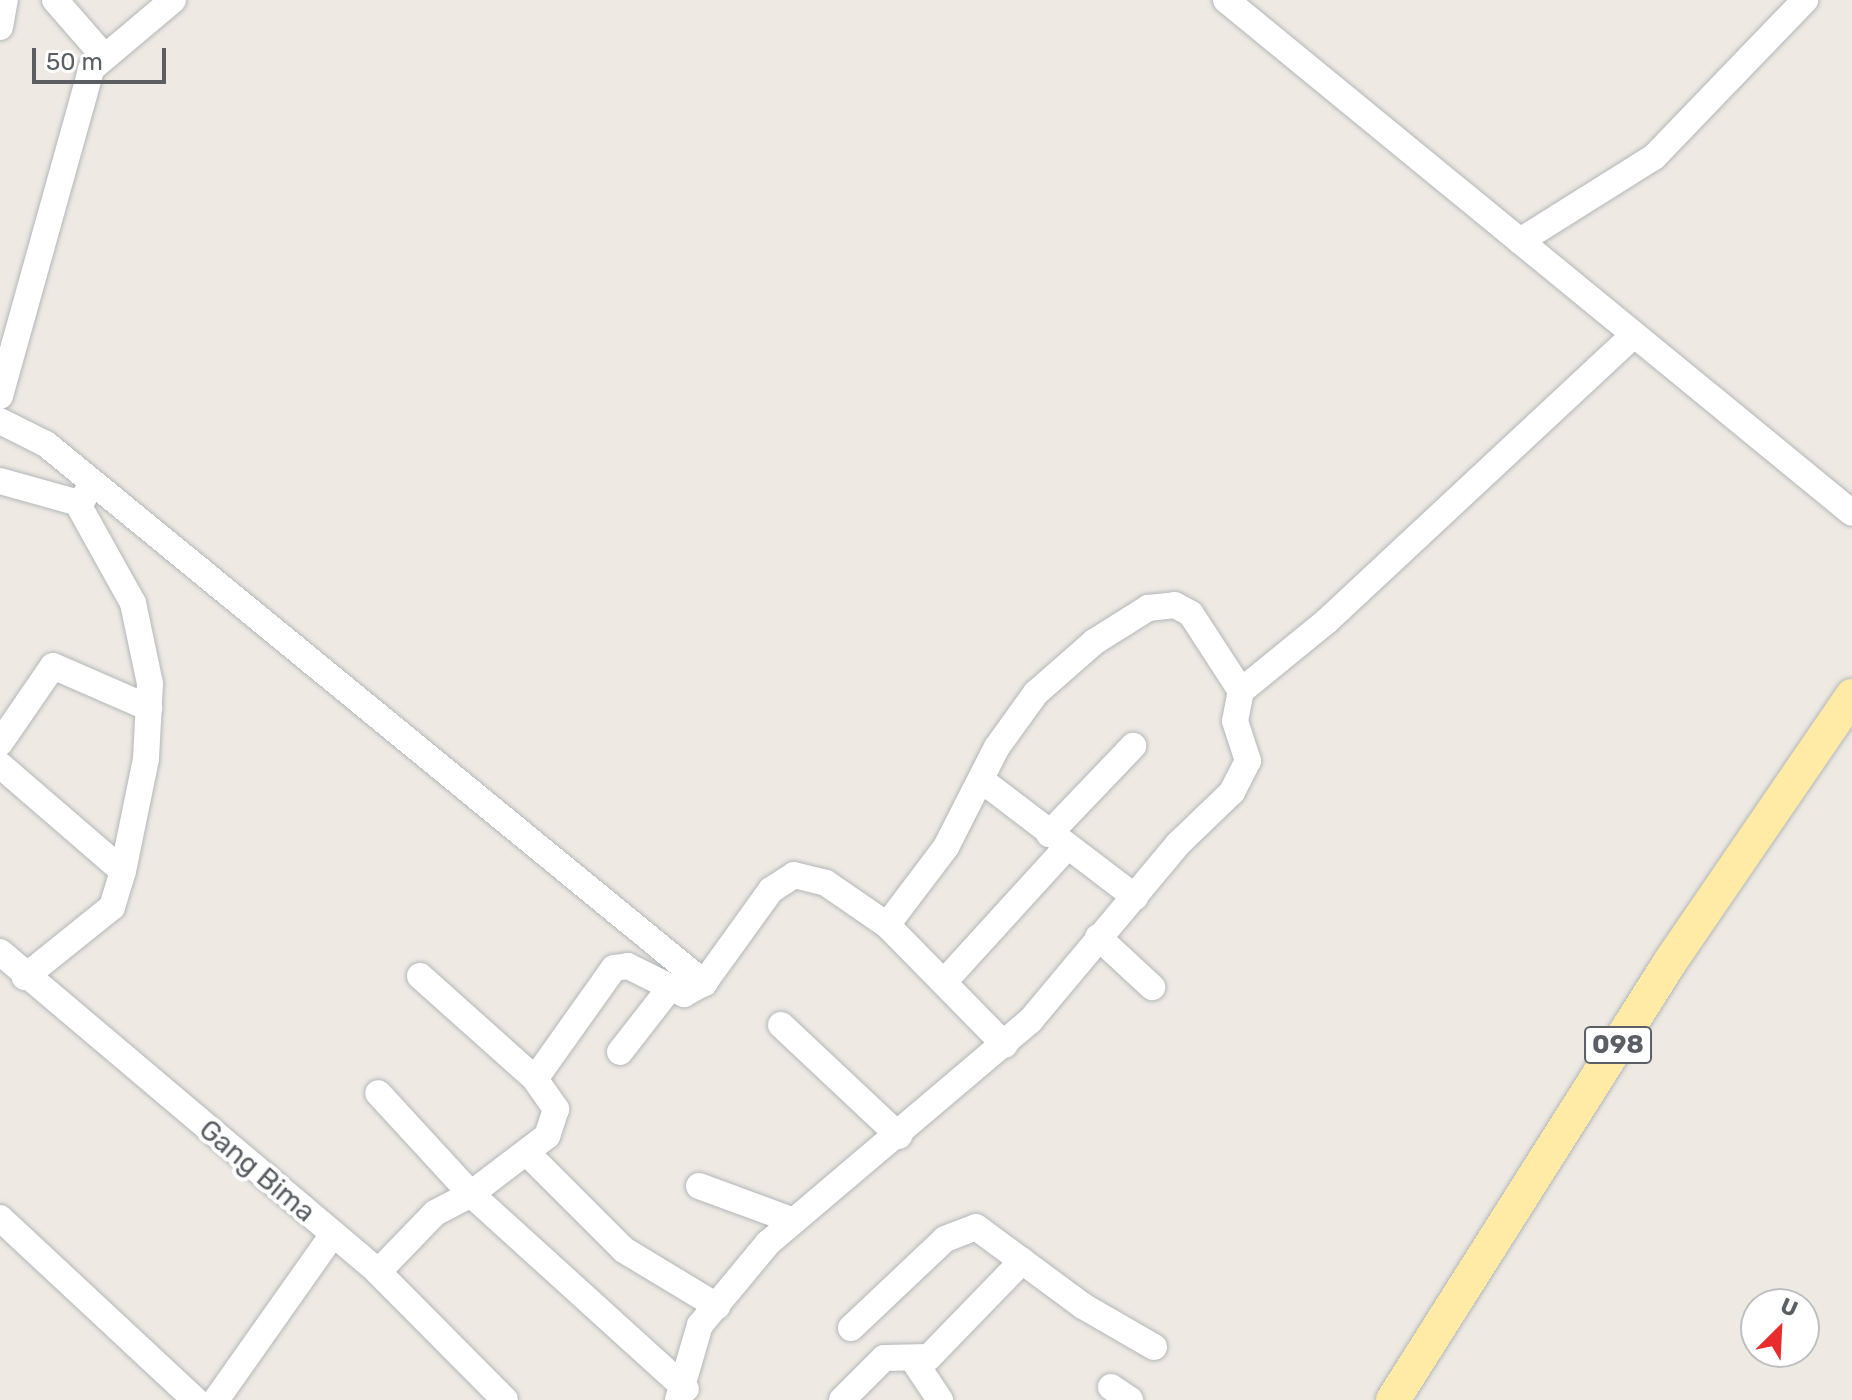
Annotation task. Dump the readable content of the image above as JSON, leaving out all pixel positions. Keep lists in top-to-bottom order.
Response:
{
  "streets": {
    "main road": ["098"],
    "street": ["Gang Bima"]
  },
  "scale_bar": "50 m",
  "north": "top right"
}
